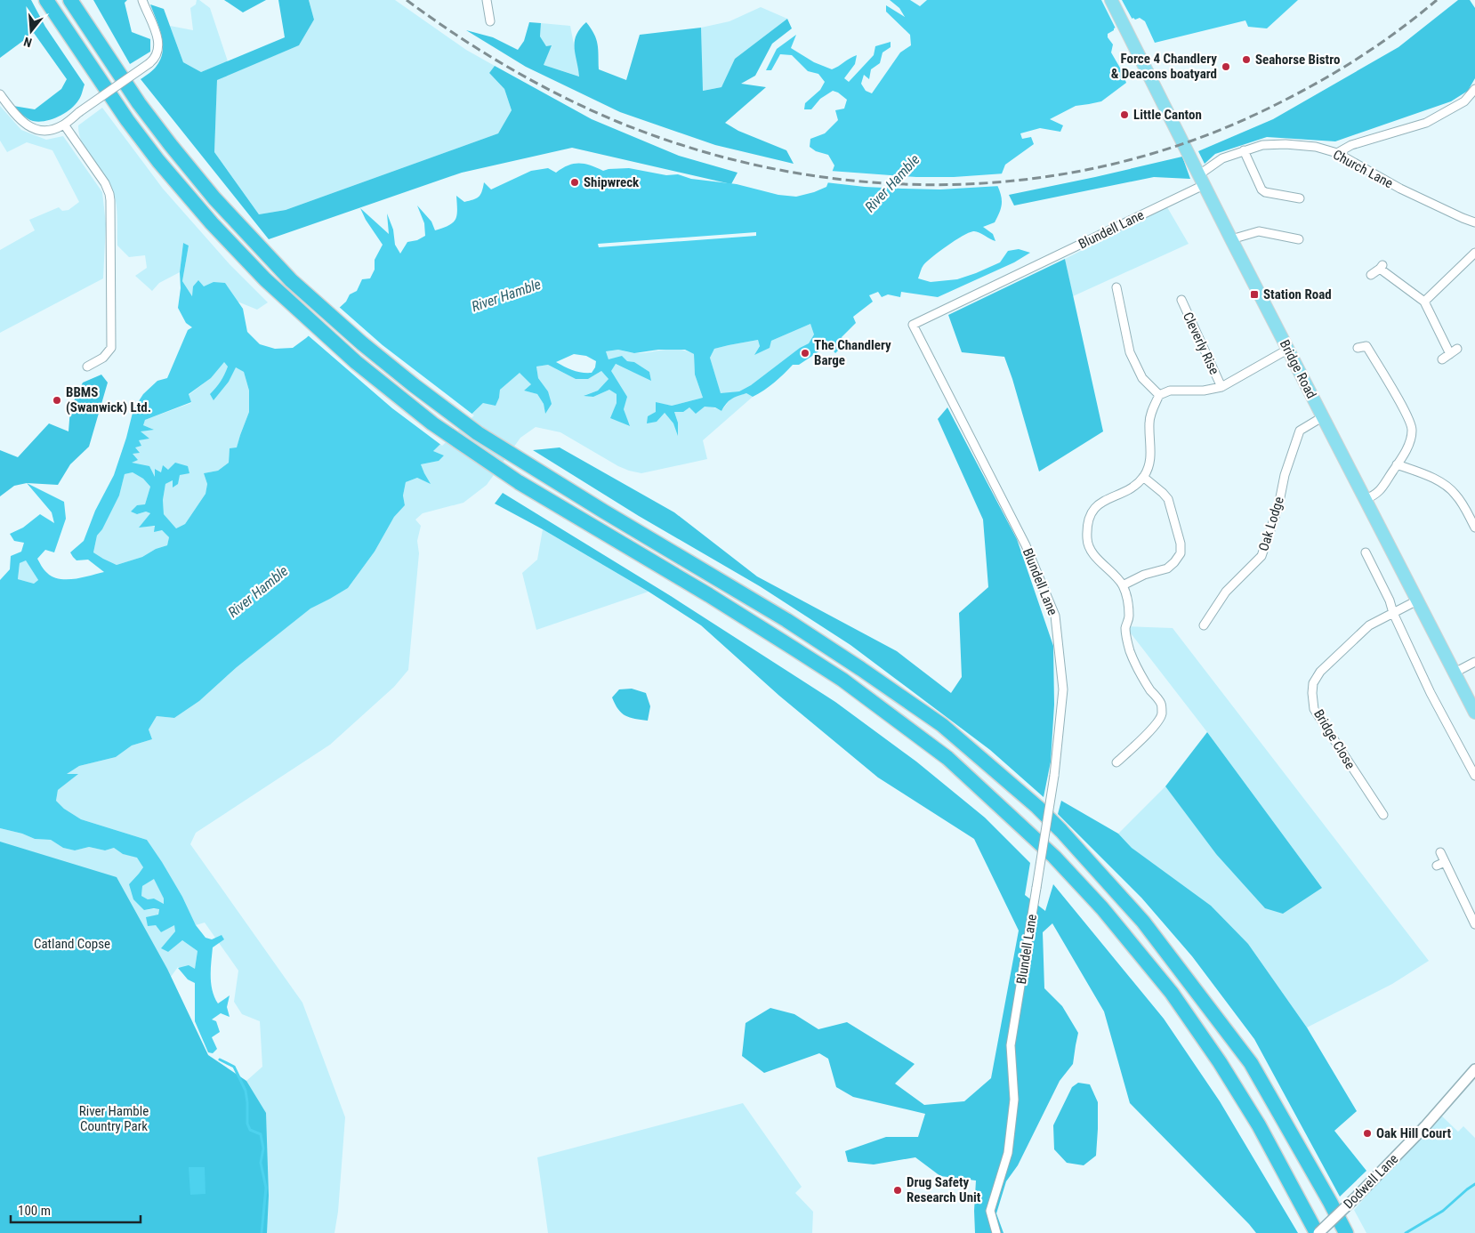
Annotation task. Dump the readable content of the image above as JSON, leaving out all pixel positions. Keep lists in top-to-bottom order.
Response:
{
  "streets": {
    "main road": ["Bridge Road"],
    "street": [
      "Church Lane",
      "Blundell Lane",
      "Cleverly Rise",
      "Oak Lodge",
      "Bridge Close",
      "Dodwell Lane"
    ]
  },
  "crossings": [
    ["Church Lane", "Blundell Lane"],
    ["Church Lane", "Bridge Road"],
    ["Blundell Lane", "Bridge Road"],
    ["Cleverly Rise", "Bridge Road"],
    ["Bridge Road", "Oak Lodge"],
    ["Bridge Road", "Bridge Close"]
  ],
  "water": ["River Hamble"],
  "parks": ["Catland Copse", "River Hamble Country Park"],
  "places": {
    "other": [
      "Seahorse Bistro",
      "Force 4 Chandlery & Deacons boatyard",
      "Little Canton",
      "Shipwreck",
      "The Chandlery Barge",
      "BBMS (Swanwick) Ltd.",
      "Oak Hill Court",
      "Drug Safety Research Unit"
    ],
    "transit": ["Station Road"]
  },
  "scale_bar": "100 m",
  "north": "bottom"
}
